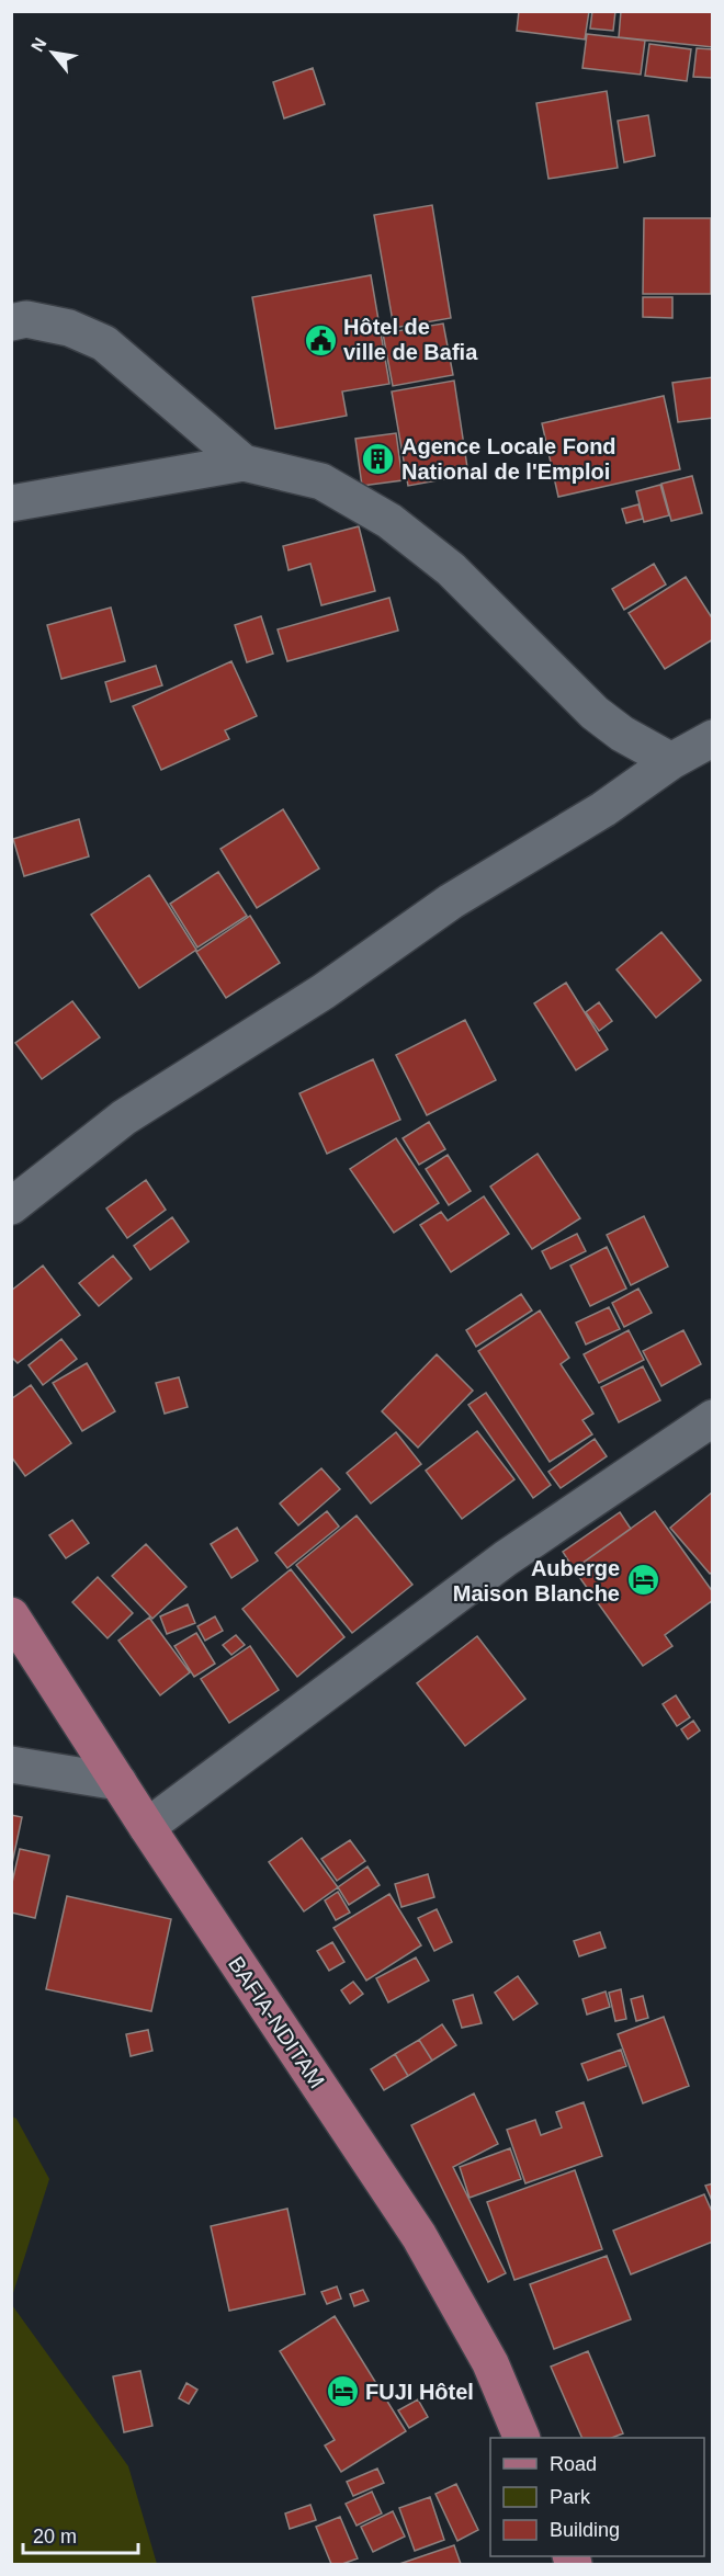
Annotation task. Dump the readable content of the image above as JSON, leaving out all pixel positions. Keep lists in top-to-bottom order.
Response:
{
  "streets": {
    "main road": ["BAFIA-NDITAM"]
  },
  "places": {
    "public building": ["Hôtel de ville de Bafia"],
    "building": ["Agence Locale Fond National de l'Emploi"],
    "hotel": ["Auberge Maison Blanche", "FUJI Hôtel"]
  },
  "legend": ["Road", "Park", "Building"],
  "scale_bar": "20 m",
  "north": "top left"
}
